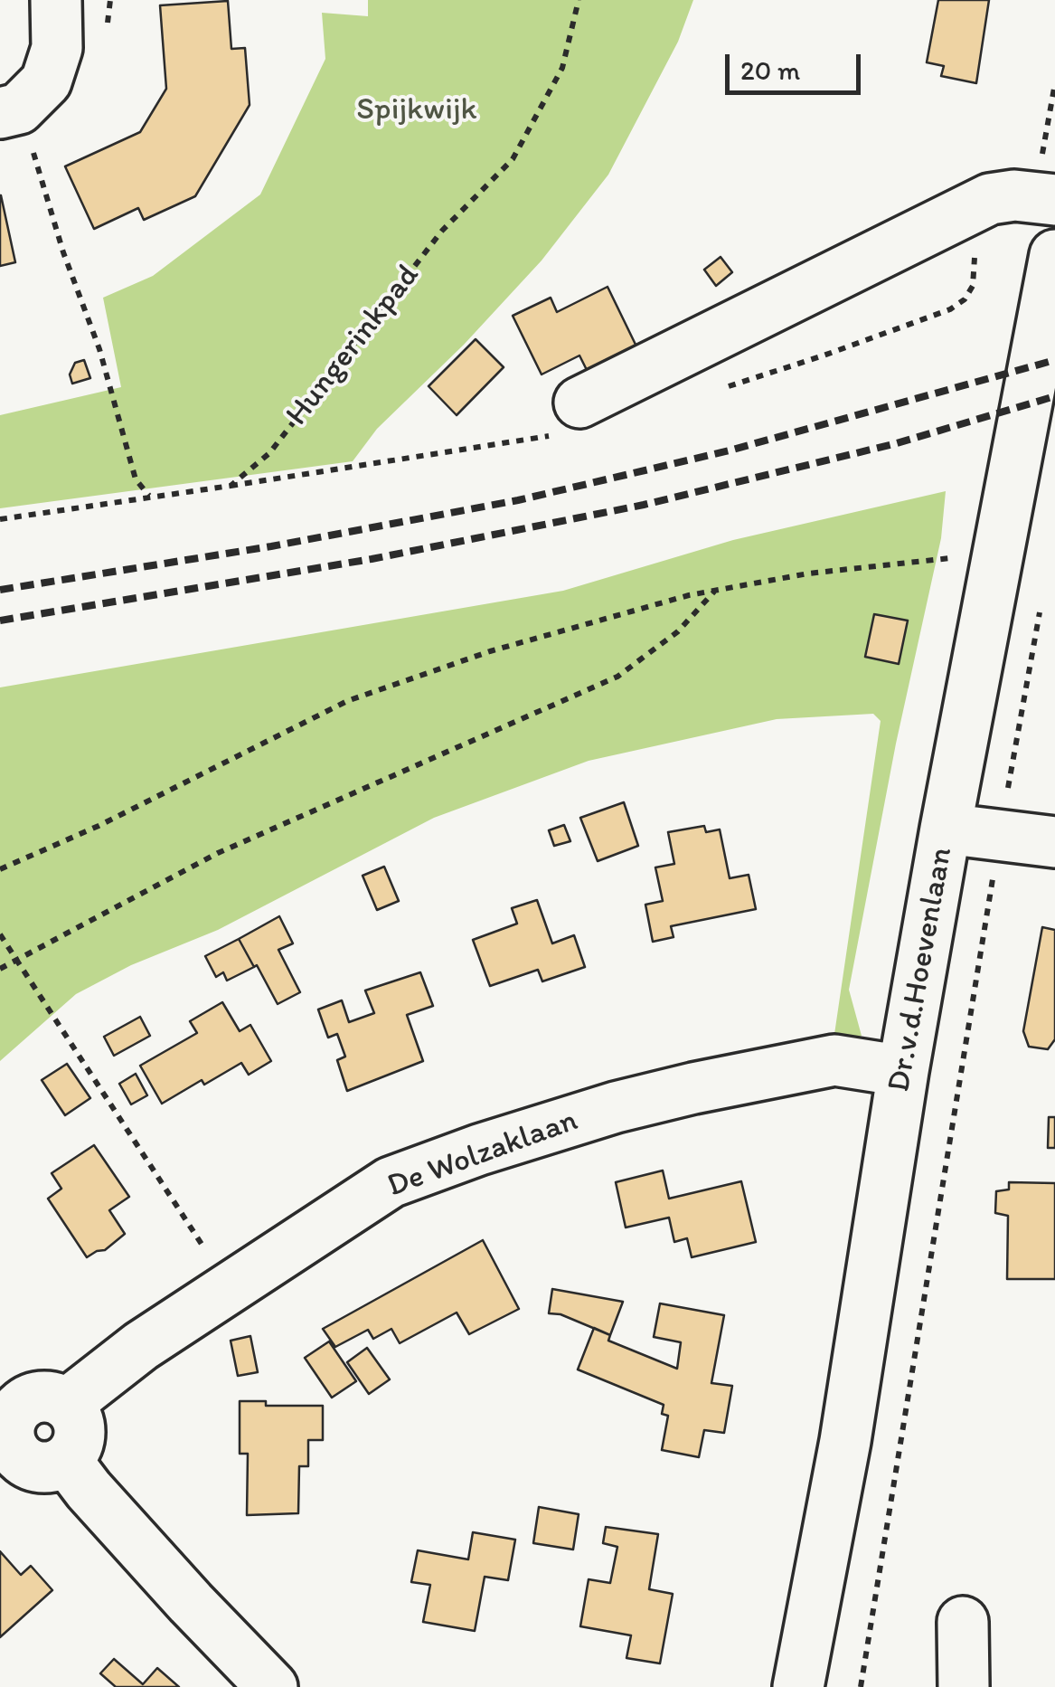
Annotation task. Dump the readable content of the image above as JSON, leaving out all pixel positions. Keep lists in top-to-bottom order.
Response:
{
  "streets": {
    "street": ["Dr.v.d.Hoevenlaan", "De Wolzaklaan"],
    "path": ["Hungerinkpad"]
  },
  "crossings": [
    ["Dr.v.d.Hoevenlaan", "De Wolzaklaan"]
  ],
  "parks": ["Spijkwijk"],
  "scale_bar": "20 m"
}
